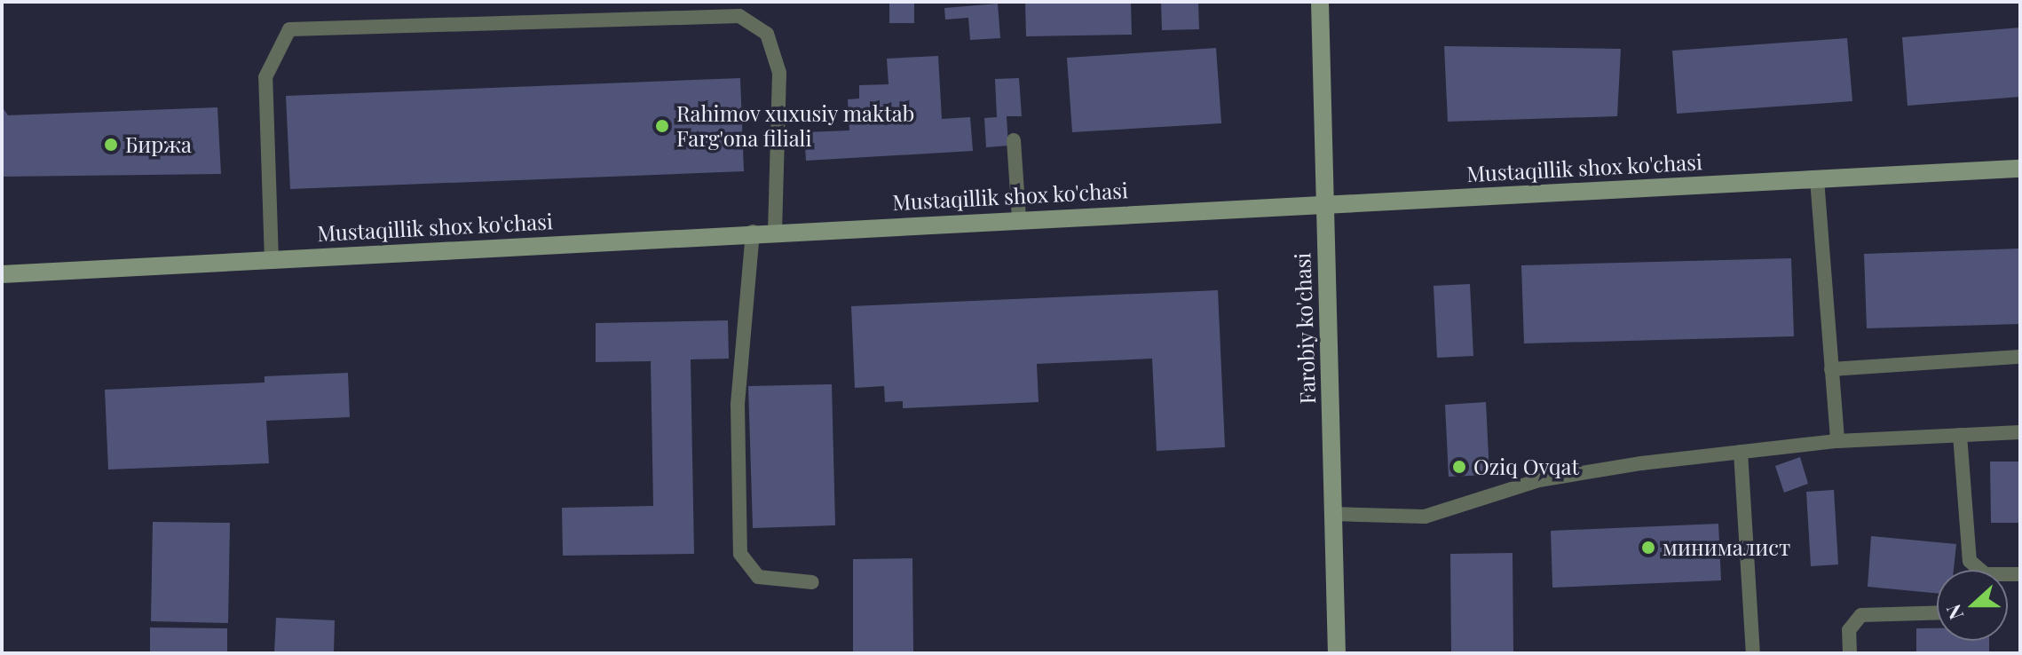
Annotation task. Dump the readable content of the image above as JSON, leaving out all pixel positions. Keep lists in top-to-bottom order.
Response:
{
  "streets": {
    "main road": ["Mustaqillik shox ko'chasi", "Farobiy ko'chasi"]
  },
  "crossings": [
    ["Mustaqillik shox ko'chasi", "Farobiy ko'chasi"]
  ],
  "places": [
    "Rahimov xuxusiy maktab Farg'ona filiali",
    "Биржа",
    "Oziq Ovqat",
    "минималист"
  ],
  "north": "left"
}
